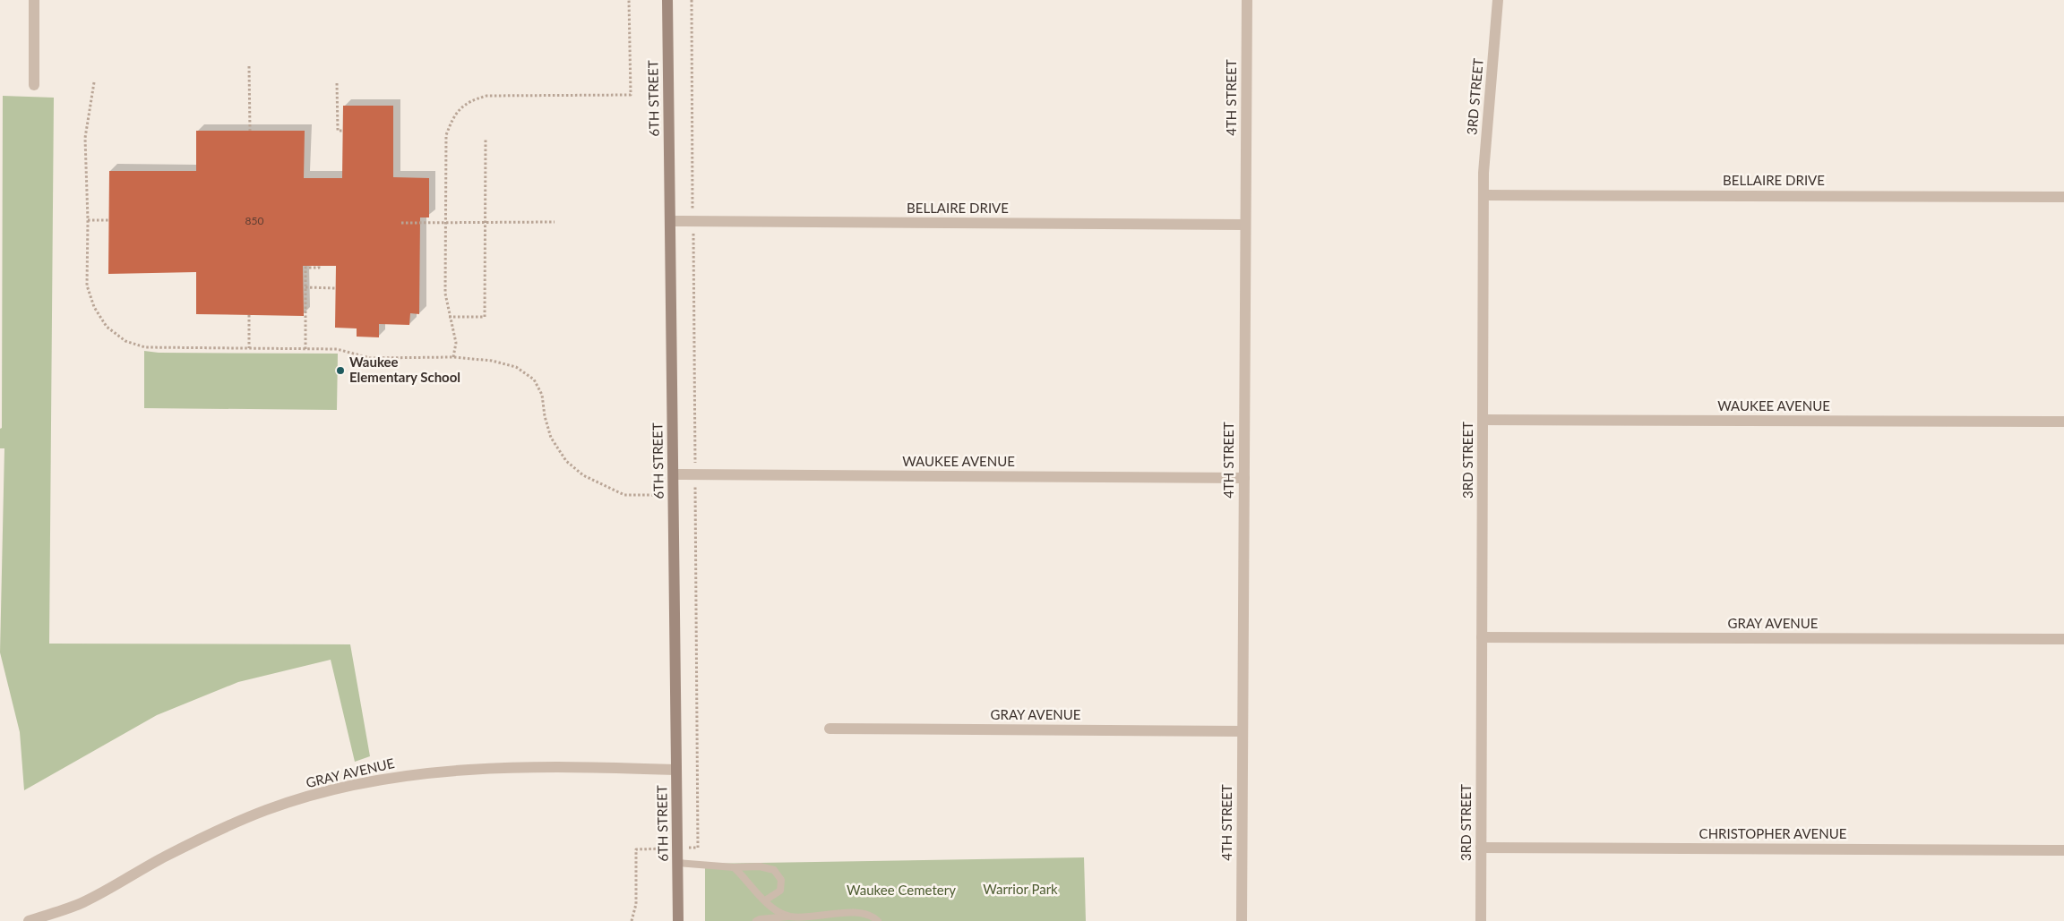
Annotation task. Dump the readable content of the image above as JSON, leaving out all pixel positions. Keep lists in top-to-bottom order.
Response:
{
  "streets": {
    "main road": ["6TH STREET"],
    "street": [
      "3RD STREET",
      "4TH STREET",
      "BELLAIRE DRIVE",
      "WAUKEE AVENUE",
      "GRAY AVENUE",
      "CHRISTOPHER AVENUE"
    ]
  },
  "crossings": [
    ["3RD STREET", "BELLAIRE DRIVE"],
    ["3RD STREET", "WAUKEE AVENUE"],
    ["3RD STREET", "GRAY AVENUE"],
    ["3RD STREET", "CHRISTOPHER AVENUE"],
    ["4TH STREET", "BELLAIRE DRIVE"],
    ["4TH STREET", "WAUKEE AVENUE"],
    ["4TH STREET", "GRAY AVENUE"],
    ["6TH STREET", "BELLAIRE DRIVE"],
    ["6TH STREET", "WAUKEE AVENUE"],
    ["6TH STREET", "GRAY AVENUE"]
  ],
  "parks": ["Warrior Park", "Waukee Cemetery"],
  "places": ["Waukee Elementary School"],
  "house_numbers": ["850"]
}
